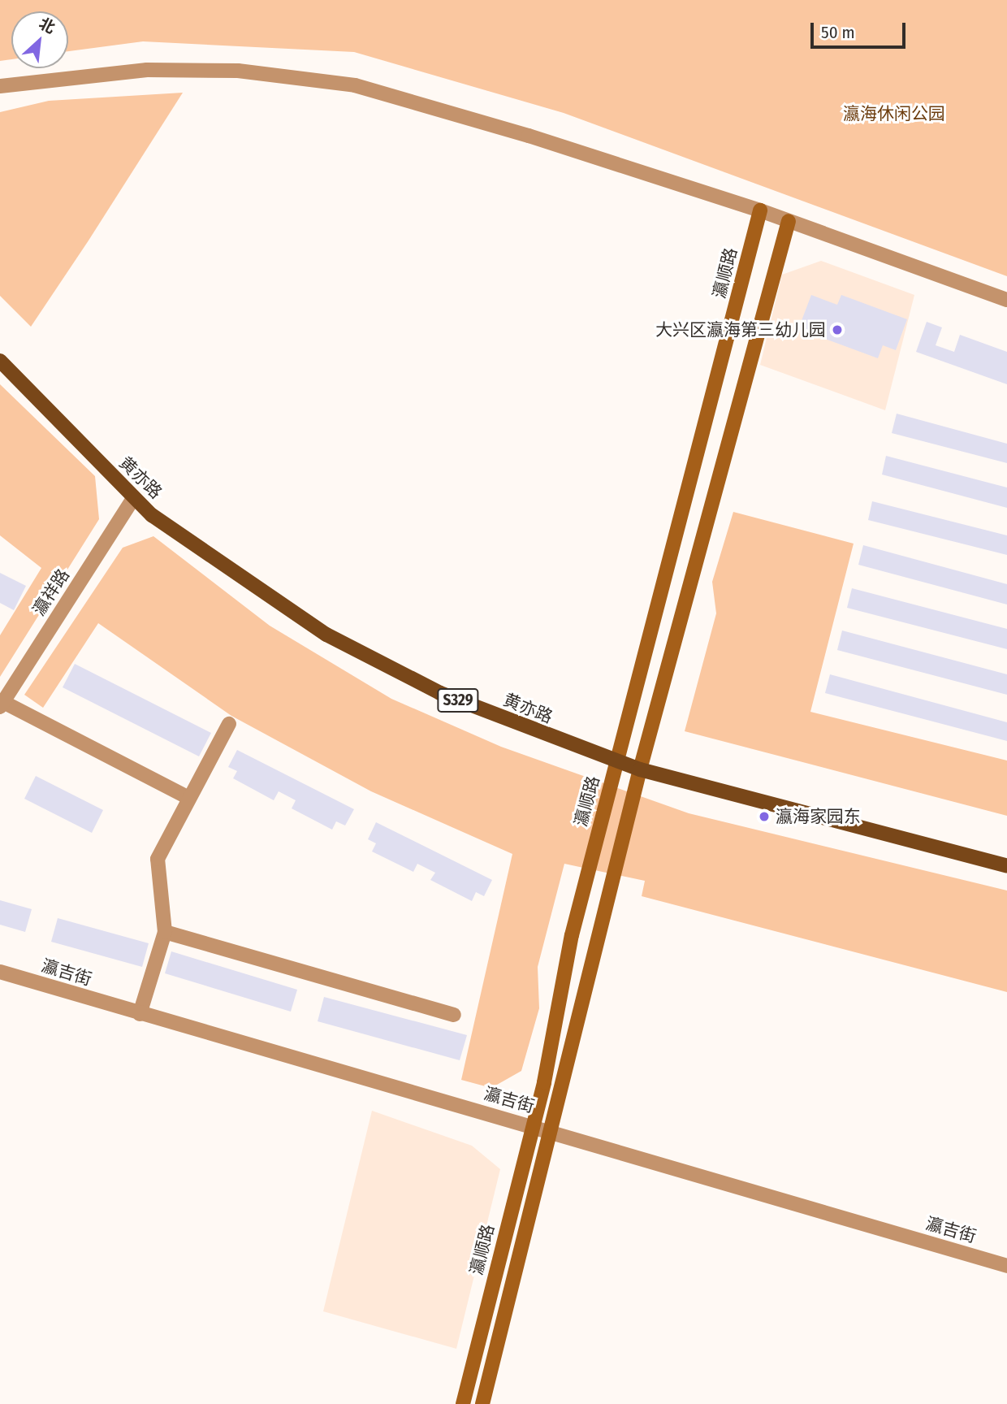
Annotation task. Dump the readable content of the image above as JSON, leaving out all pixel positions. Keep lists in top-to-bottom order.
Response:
{
  "streets": {
    "main road": ["瀛顺路", "黄亦路", "S329"],
    "street": ["瀛祥路", "瀛吉街"]
  },
  "crossings": [
    ["瀛顺路", "黄亦路"],
    ["瀛顺路", "瀛吉街"],
    ["黄亦路", "瀛祥路"]
  ],
  "parks": ["瀛海休闲公园"],
  "places": ["大兴区瀛海第三幼儿园", "瀛海家园东"],
  "scale_bar": "50 m",
  "north": "top right"
}
